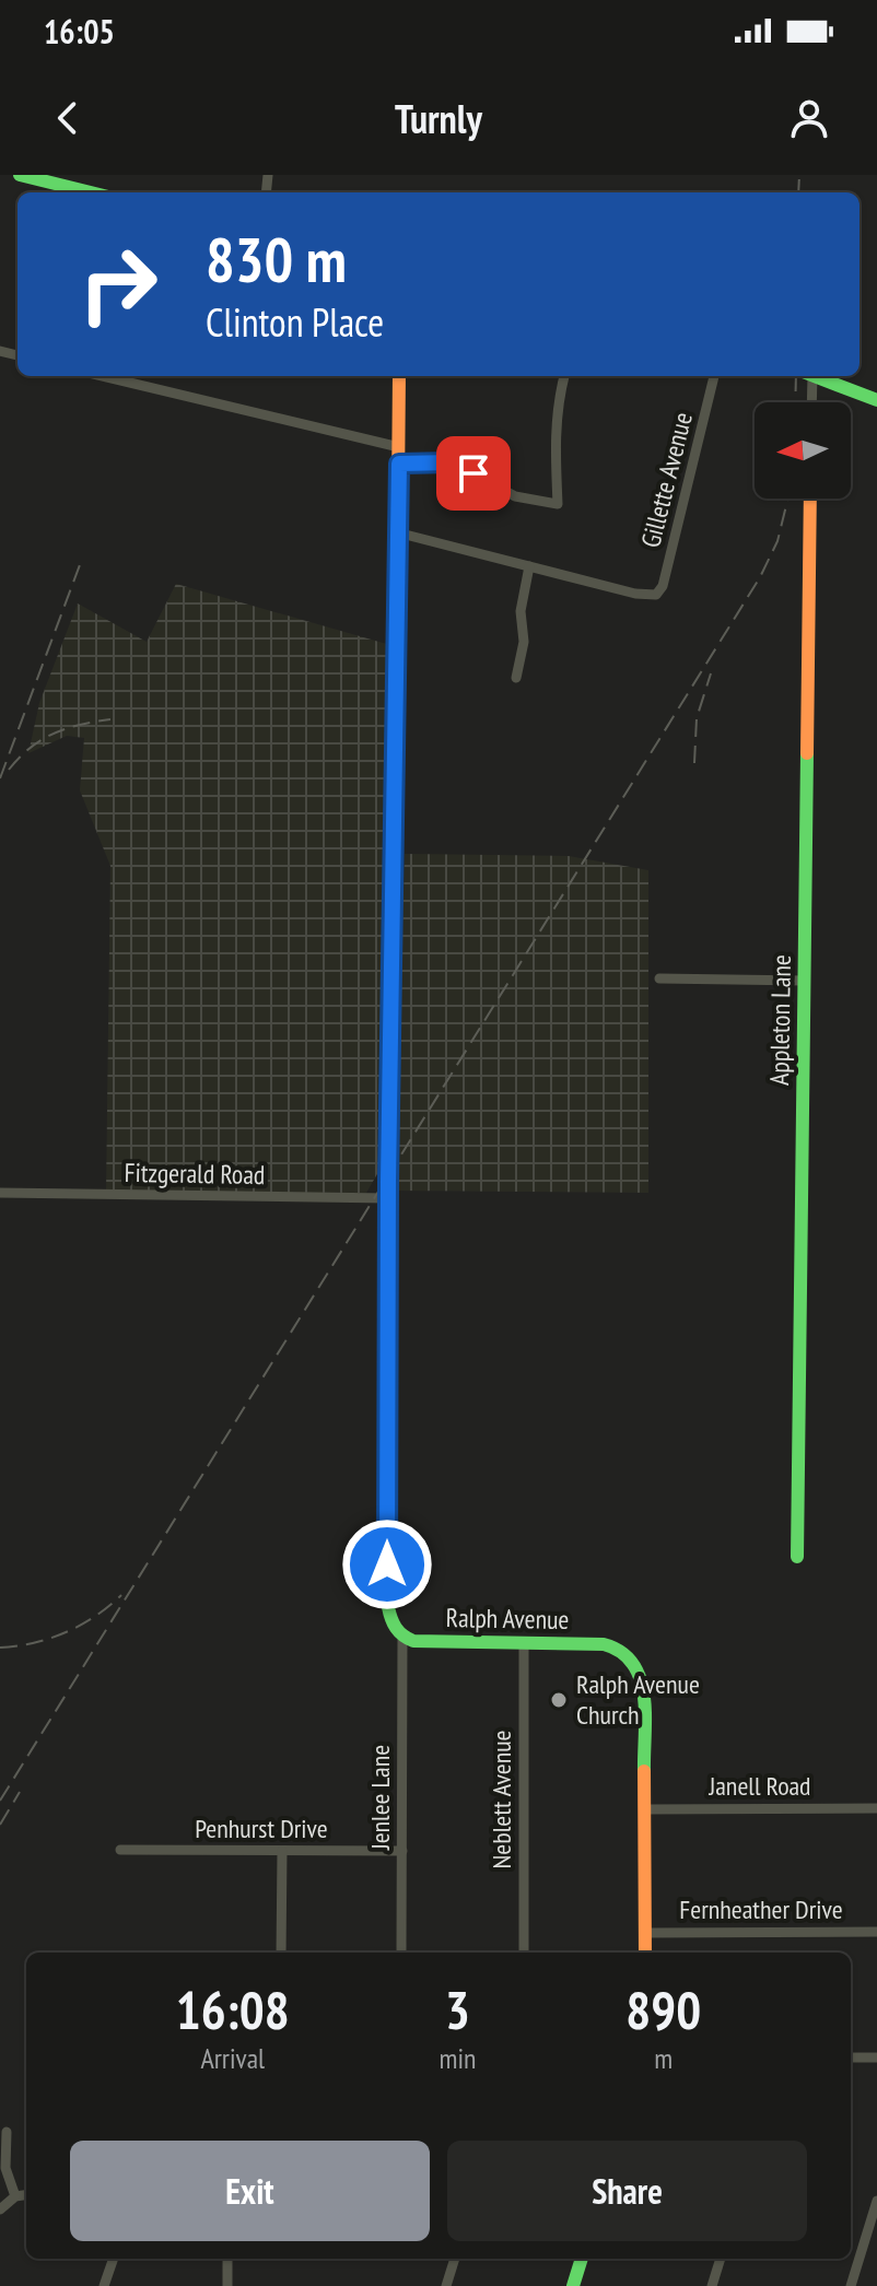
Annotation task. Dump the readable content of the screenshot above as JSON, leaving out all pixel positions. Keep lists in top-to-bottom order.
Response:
{
  "streets": {
    "street": [
      "Gillette Avenue",
      "Appleton Lane",
      "Fitzgerald Road",
      "Ralph Avenue",
      "Janell Road",
      "Jenlee Lane",
      "Neblett Avenue",
      "Penhurst Drive",
      "Fernheather Drive"
    ]
  },
  "crossings": [
    ["Ralph Avenue", "Janell Road"],
    ["Ralph Avenue", "Jenlee Lane"],
    ["Ralph Avenue", "Neblett Avenue"],
    ["Ralph Avenue", "Fernheather Drive"],
    ["Jenlee Lane", "Penhurst Drive"]
  ],
  "places": ["Ralph Avenue Church"],
  "north": "left",
  "page": {
    "status": "16:05",
    "header": "Turnly",
    "turn": ["830 m", "Clinton Place"],
    "eta": [
      "16:08",
      "Arrival",
      "3",
      "min",
      "890",
      "m"
    ],
    "buttons": ["Exit", "Share"]
  }
}
